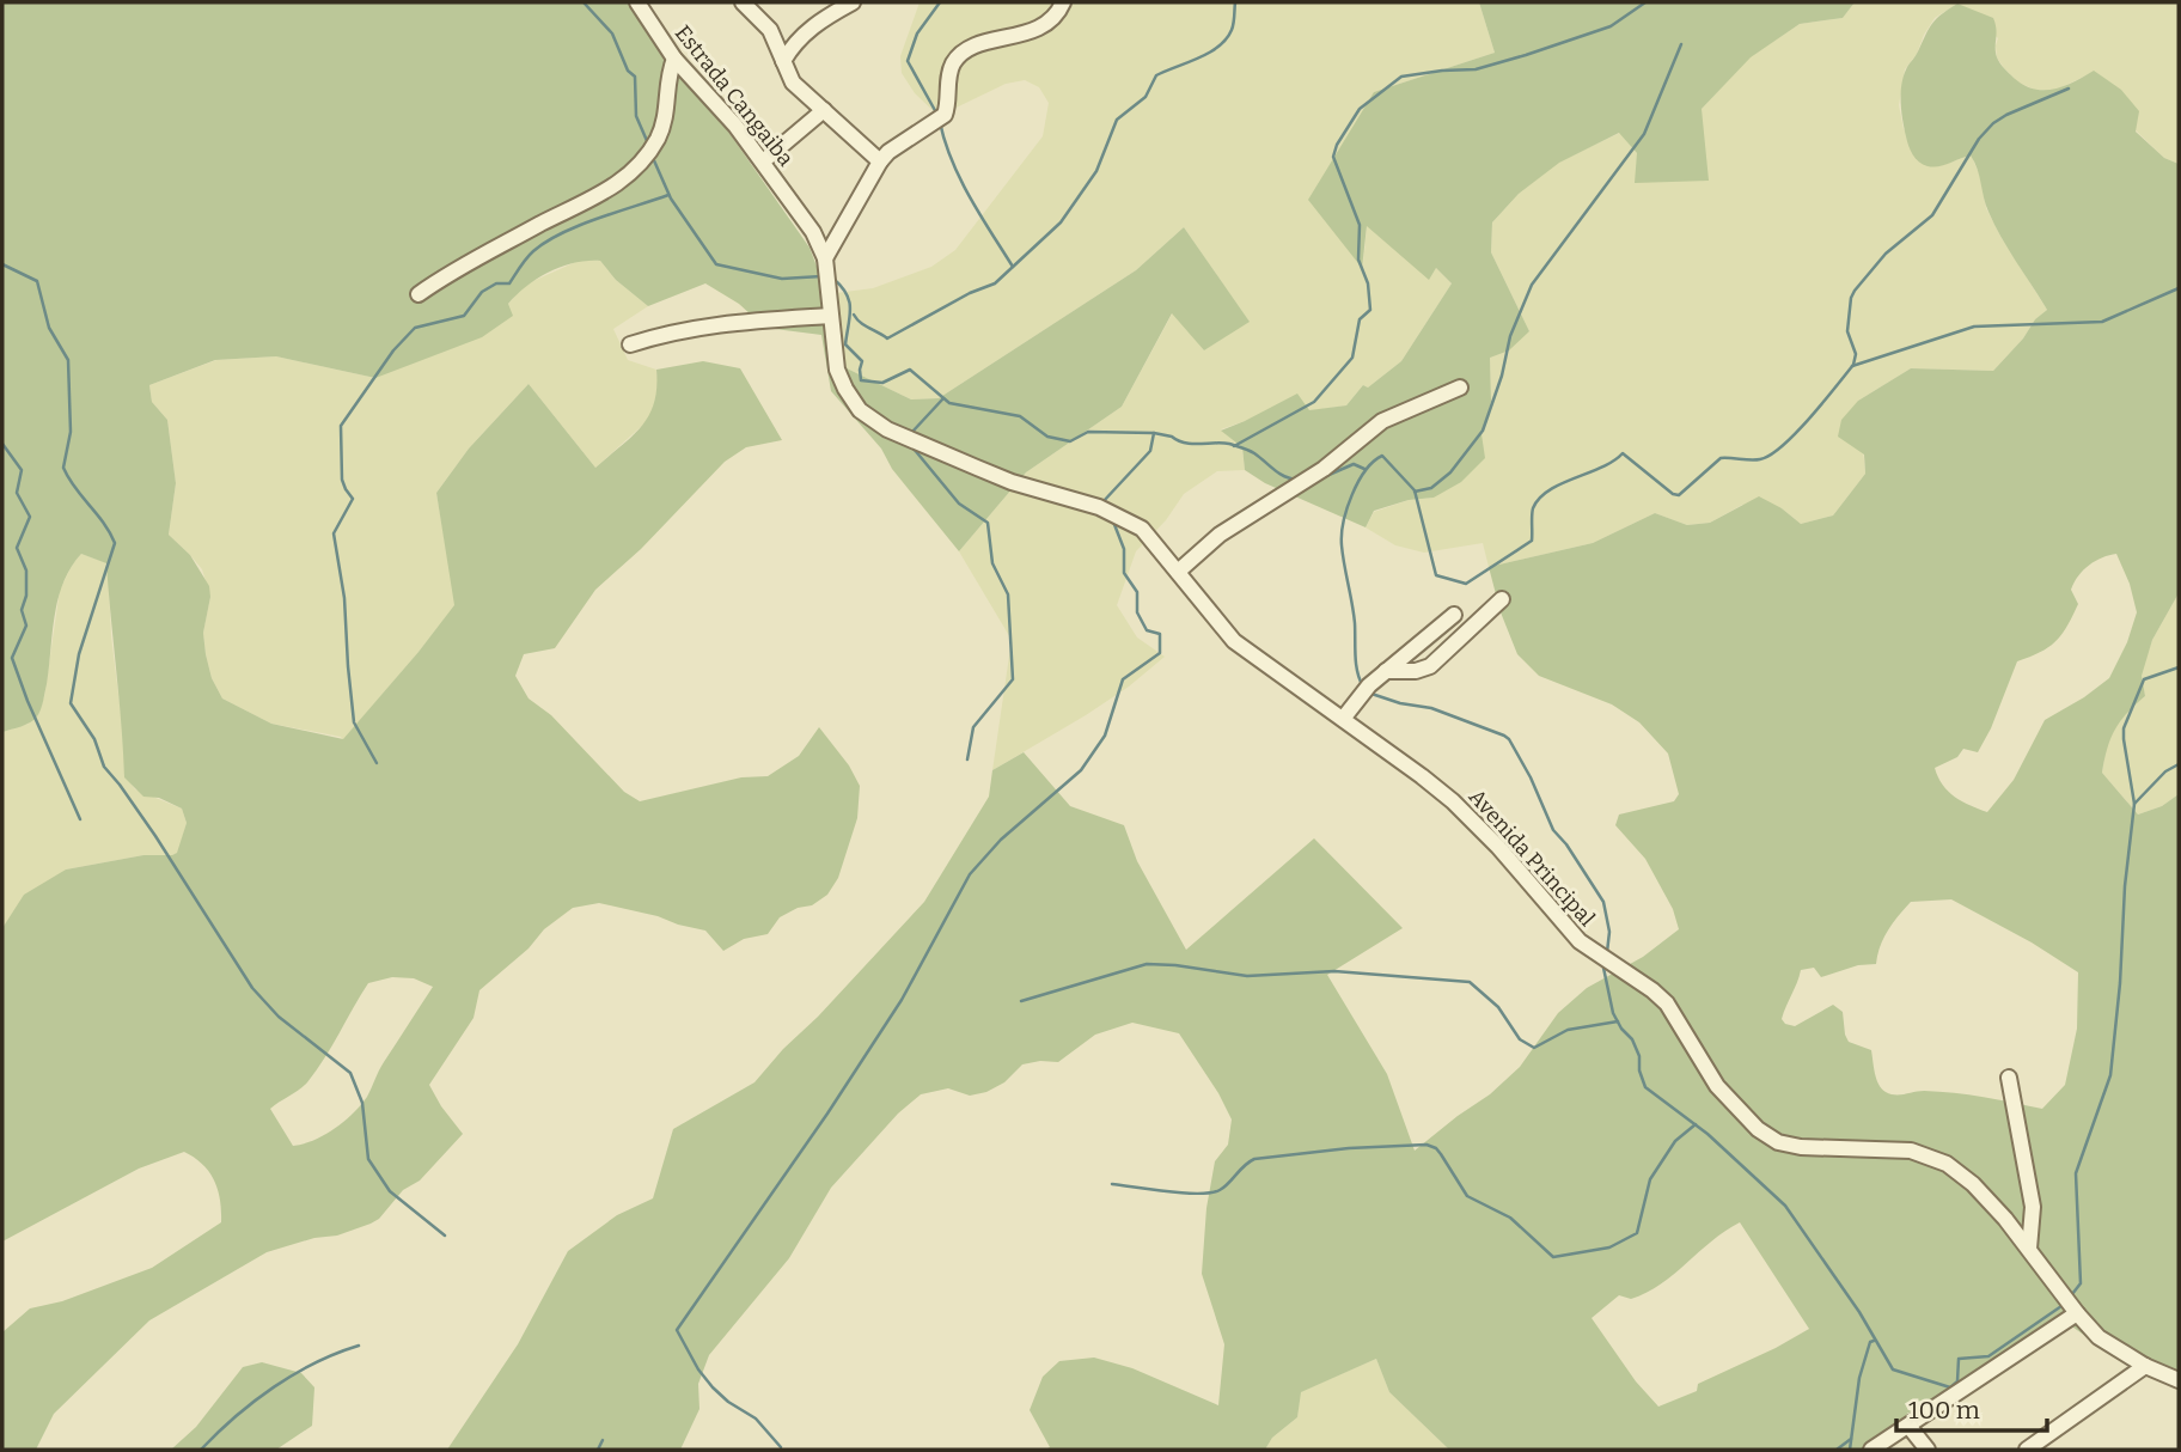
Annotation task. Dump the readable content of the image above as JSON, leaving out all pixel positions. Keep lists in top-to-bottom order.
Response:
{
  "streets": {
    "street": ["Estrada Cangaiba", "Avenida Principal"]
  },
  "crossings": [
    ["Estrada Cangaiba", "Avenida Principal"]
  ],
  "scale_bar": "100 m"
}
